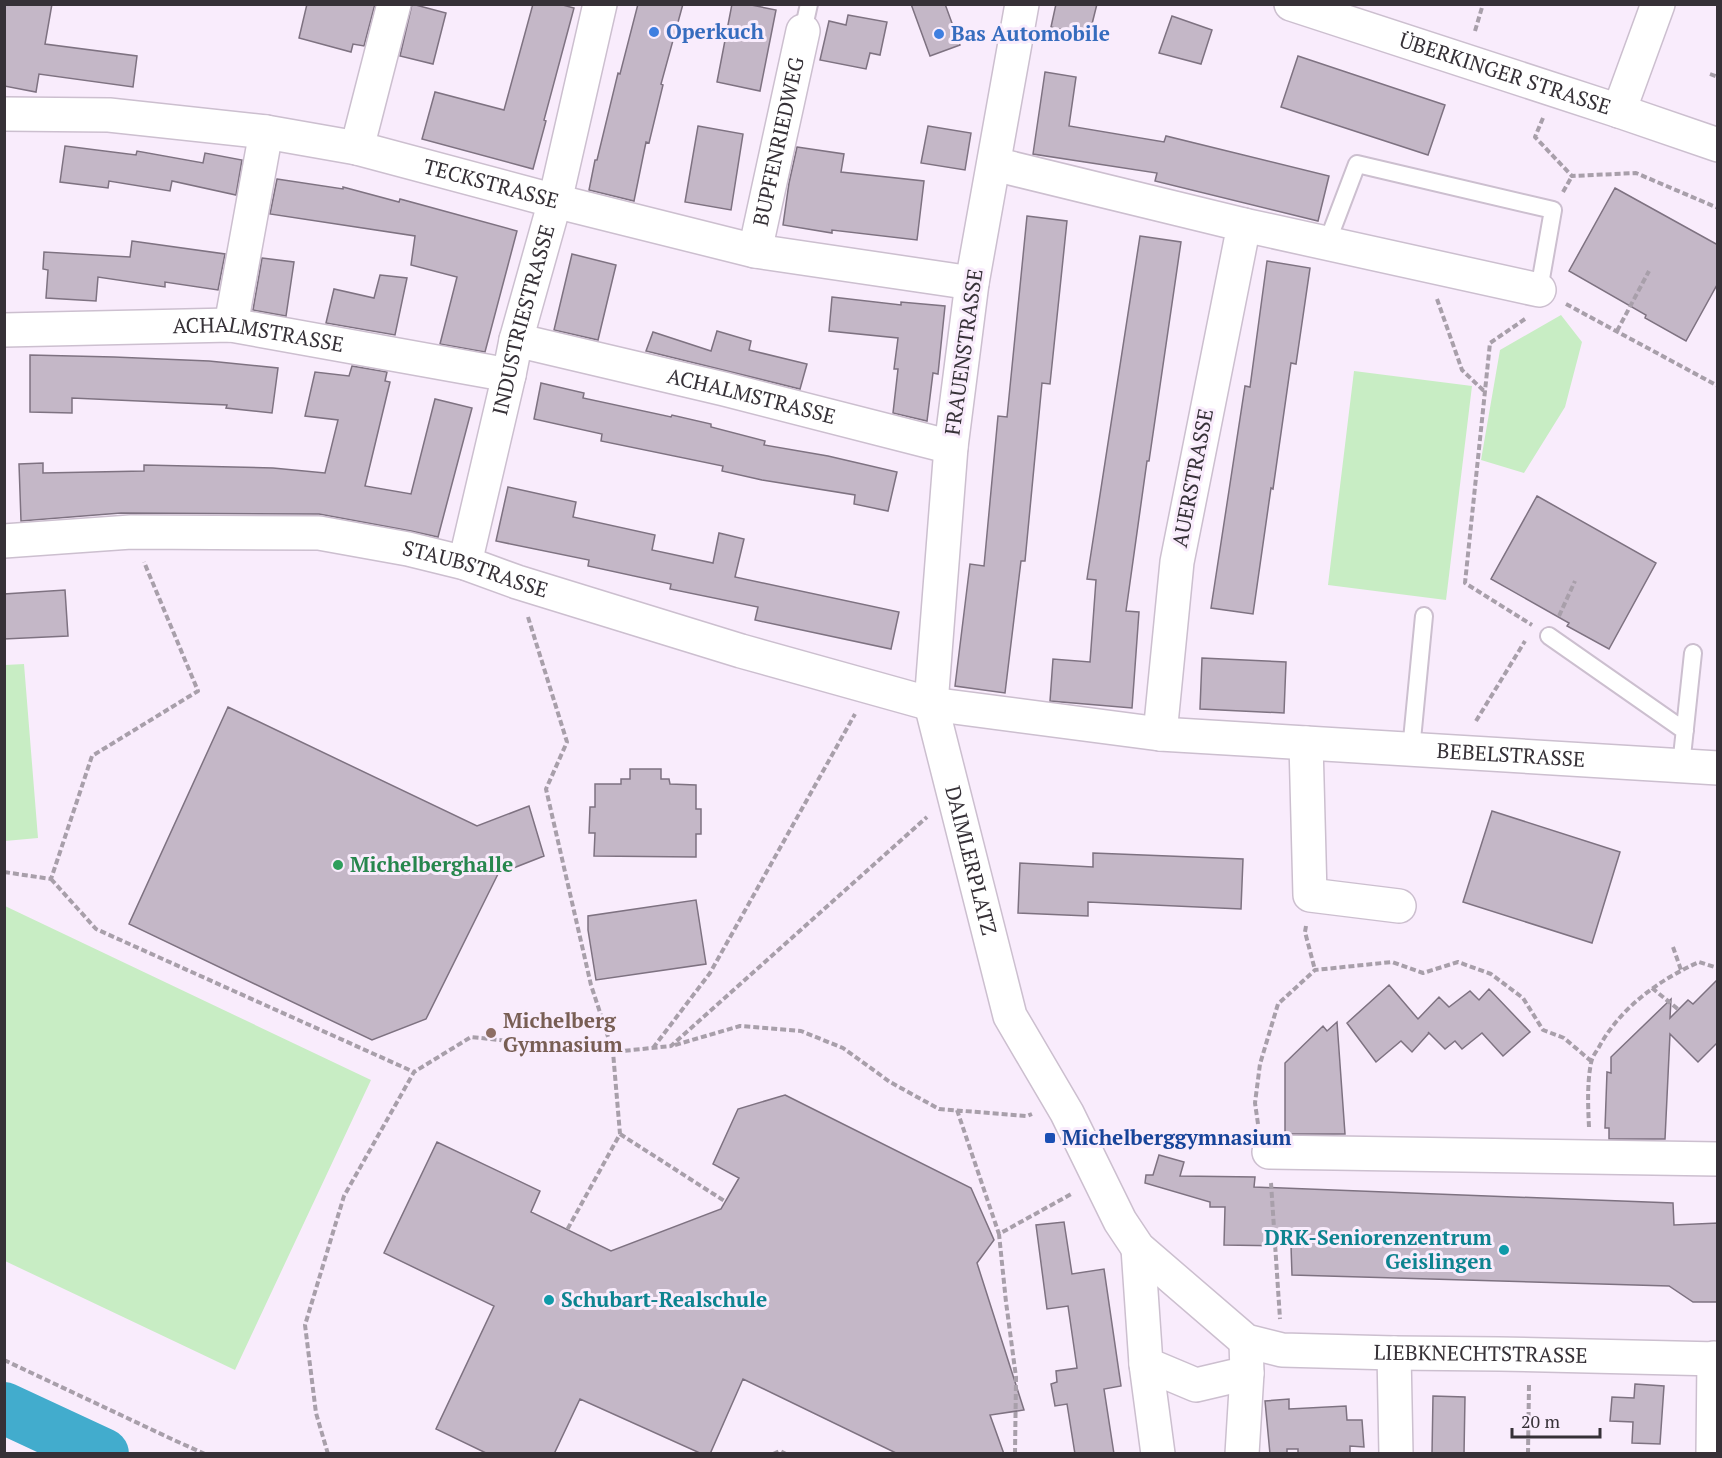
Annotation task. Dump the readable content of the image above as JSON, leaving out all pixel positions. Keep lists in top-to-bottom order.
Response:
{
  "streets": {
    "street": [
      "ÜBERKINGER STRASSE",
      "BUPFENRIEDWEG",
      "TECKSTRASSE",
      "INDUSTRIESTRASSE",
      "ACHALMSTRASSE",
      "FRAUENSTRASSE",
      "AUERSTRASSE",
      "STAUBSTRASSE",
      "BEBELSTRASSE",
      "DAIMLERPLATZ",
      "LIEBKNECHTSTRASSE"
    ]
  },
  "crossings": [
    ["BUPFENRIEDWEG", "TECKSTRASSE"],
    ["TECKSTRASSE", "INDUSTRIESTRASSE"],
    ["TECKSTRASSE", "FRAUENSTRASSE"],
    ["INDUSTRIESTRASSE", "ACHALMSTRASSE"],
    ["INDUSTRIESTRASSE", "STAUBSTRASSE"],
    ["ACHALMSTRASSE", "FRAUENSTRASSE"],
    ["FRAUENSTRASSE", "STAUBSTRASSE"],
    ["FRAUENSTRASSE", "DAIMLERPLATZ"],
    ["AUERSTRASSE", "BEBELSTRASSE"],
    ["STAUBSTRASSE", "DAIMLERPLATZ"],
    ["DAIMLERPLATZ", "LIEBKNECHTSTRASSE"]
  ],
  "places": {
    "other": [
      "Operkuch",
      "Bas Automobile",
      "Michelberghalle",
      "Michelberg Gymnasium",
      "DRK-Seniorenzentrum Geislingen",
      "Schubart-Realschule"
    ],
    "transit": ["Michelberggymnasium"]
  },
  "scale_bar": "20 m"
}
